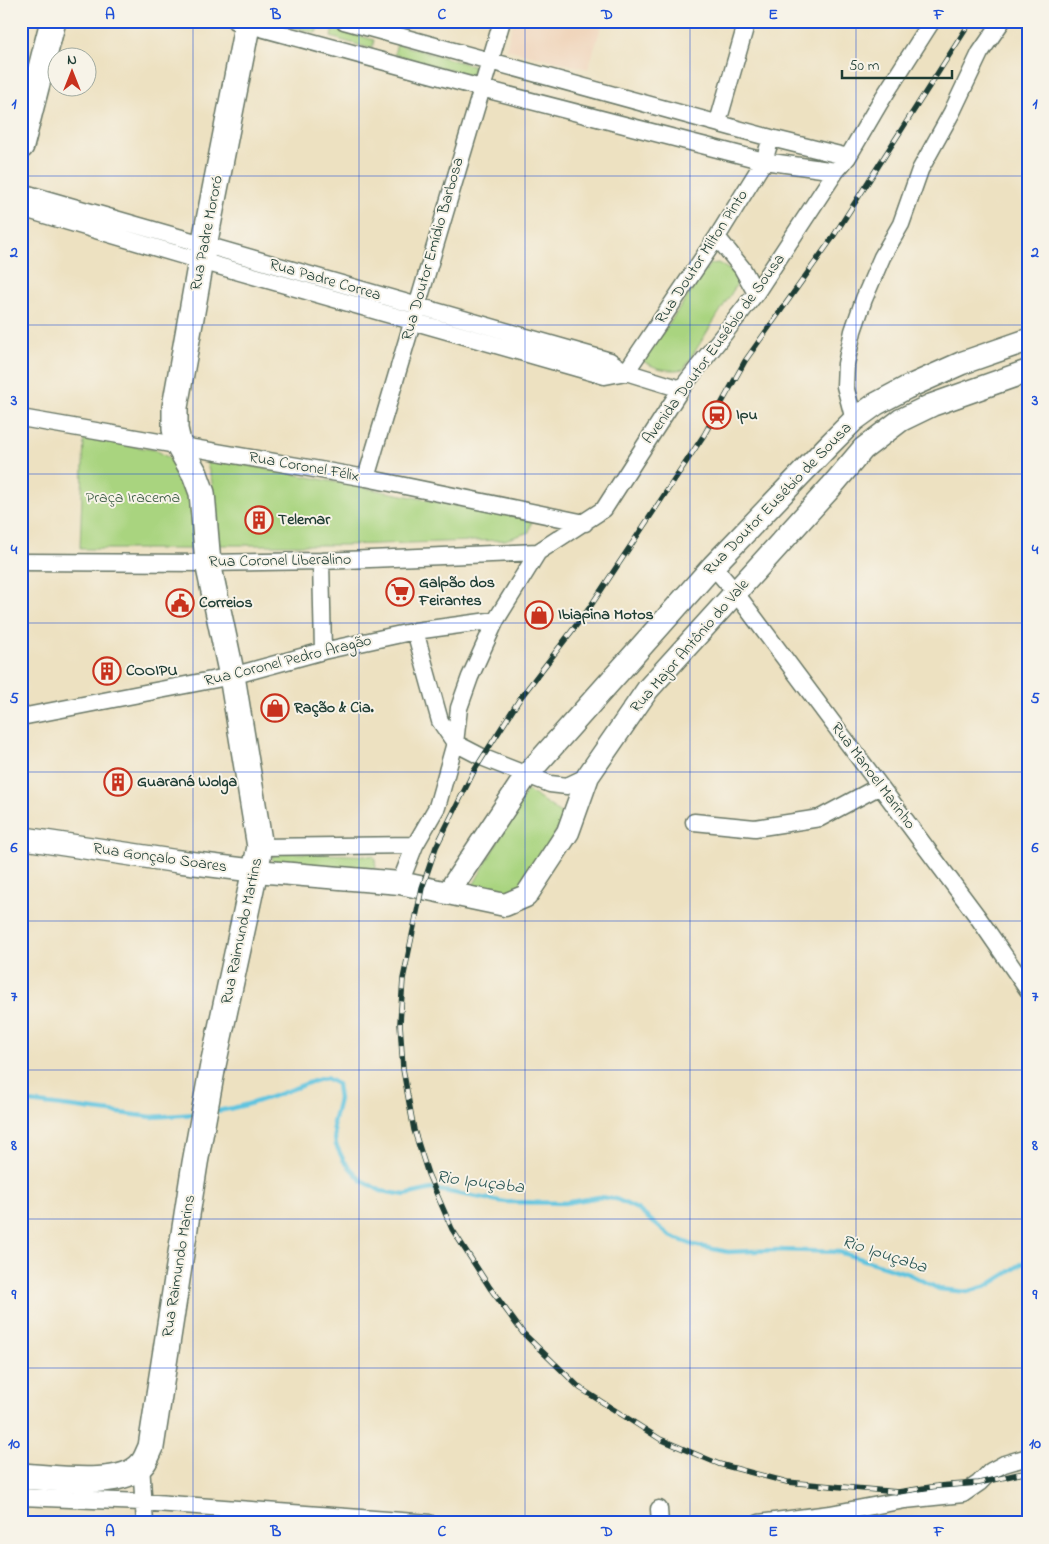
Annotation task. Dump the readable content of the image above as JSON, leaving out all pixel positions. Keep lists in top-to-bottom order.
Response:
{
  "streets": {
    "main road": ["Rua Padre Mororó", "Rua Raimundo Martins", "Rua Raimundo Marins"],
    "street": [
      "Rua Doutor Emídio Barbosa",
      "Rua Doutor Milton Pinto",
      "Rua Padre Correa",
      "Avenida Doutor Eusébio de Sousa",
      "Rua Coronel Félix",
      "Rua Doutor Eusébio de Sousa",
      "Rua Coronel Liberalino",
      "Rua Major Antônio do Vale",
      "Rua Coronel Pedro Aragão",
      "Rua Manoel Marinho",
      "Rua Gonçalo Soares"
    ]
  },
  "crossings": [
    ["Rua Padre Mororó", "Rua Padre Correa"],
    ["Rua Padre Mororó", "Rua Coronel Félix"],
    ["Rua Padre Mororó", "Rua Raimundo Martins"],
    ["Rua Doutor Emídio Barbosa", "Rua Padre Correa"],
    ["Rua Doutor Emídio Barbosa", "Rua Coronel Félix"],
    ["Rua Doutor Milton Pinto", "Rua Padre Correa"],
    ["Rua Padre Correa", "Avenida Doutor Eusébio de Sousa"],
    ["Avenida Doutor Eusébio de Sousa", "Rua Coronel Félix"],
    ["Avenida Doutor Eusébio de Sousa", "Rua Coronel Liberalino"],
    ["Avenida Doutor Eusébio de Sousa", "Rua Coronel Pedro Aragão"],
    ["Avenida Doutor Eusébio de Sousa", "Rua Gonçalo Soares"],
    ["Rua Coronel Félix", "Rua Raimundo Martins"],
    ["Rua Doutor Eusébio de Sousa", "Rua Major Antônio do Vale"],
    ["Rua Doutor Eusébio de Sousa", "Rua Manoel Marinho"],
    ["Rua Doutor Eusébio de Sousa", "Rua Gonçalo Soares"],
    ["Rua Coronel Liberalino", "Rua Raimundo Martins"],
    ["Rua Major Antônio do Vale", "Rua Manoel Marinho"],
    ["Rua Major Antônio do Vale", "Rua Gonçalo Soares"],
    ["Rua Coronel Pedro Aragão", "Rua Raimundo Martins"],
    ["Rua Gonçalo Soares", "Rua Raimundo Martins"],
    ["Rua Raimundo Martins", "Rua Raimundo Marins"]
  ],
  "water": ["Rio Ipuçaba"],
  "parks": ["Praça Iracema"],
  "places": {
    "station": ["Ipu"],
    "building": ["Telemar", "COOIPU", "Guaraná Wolga"],
    "supermarket": ["Galpão dos Feirantes"],
    "public building": ["Correios"],
    "shop": ["Ibiapina Motos", "Ração & Cia."]
  },
  "scale_bar": "50 m",
  "north": "top",
  "grid": {
    "columns": [
      "A",
      "B",
      "C",
      "D",
      "E",
      "F"
    ],
    "rows": [
      "1",
      "2",
      "3",
      "4",
      "5",
      "6",
      "7",
      "8",
      "9",
      "10"
    ]
  }
}
